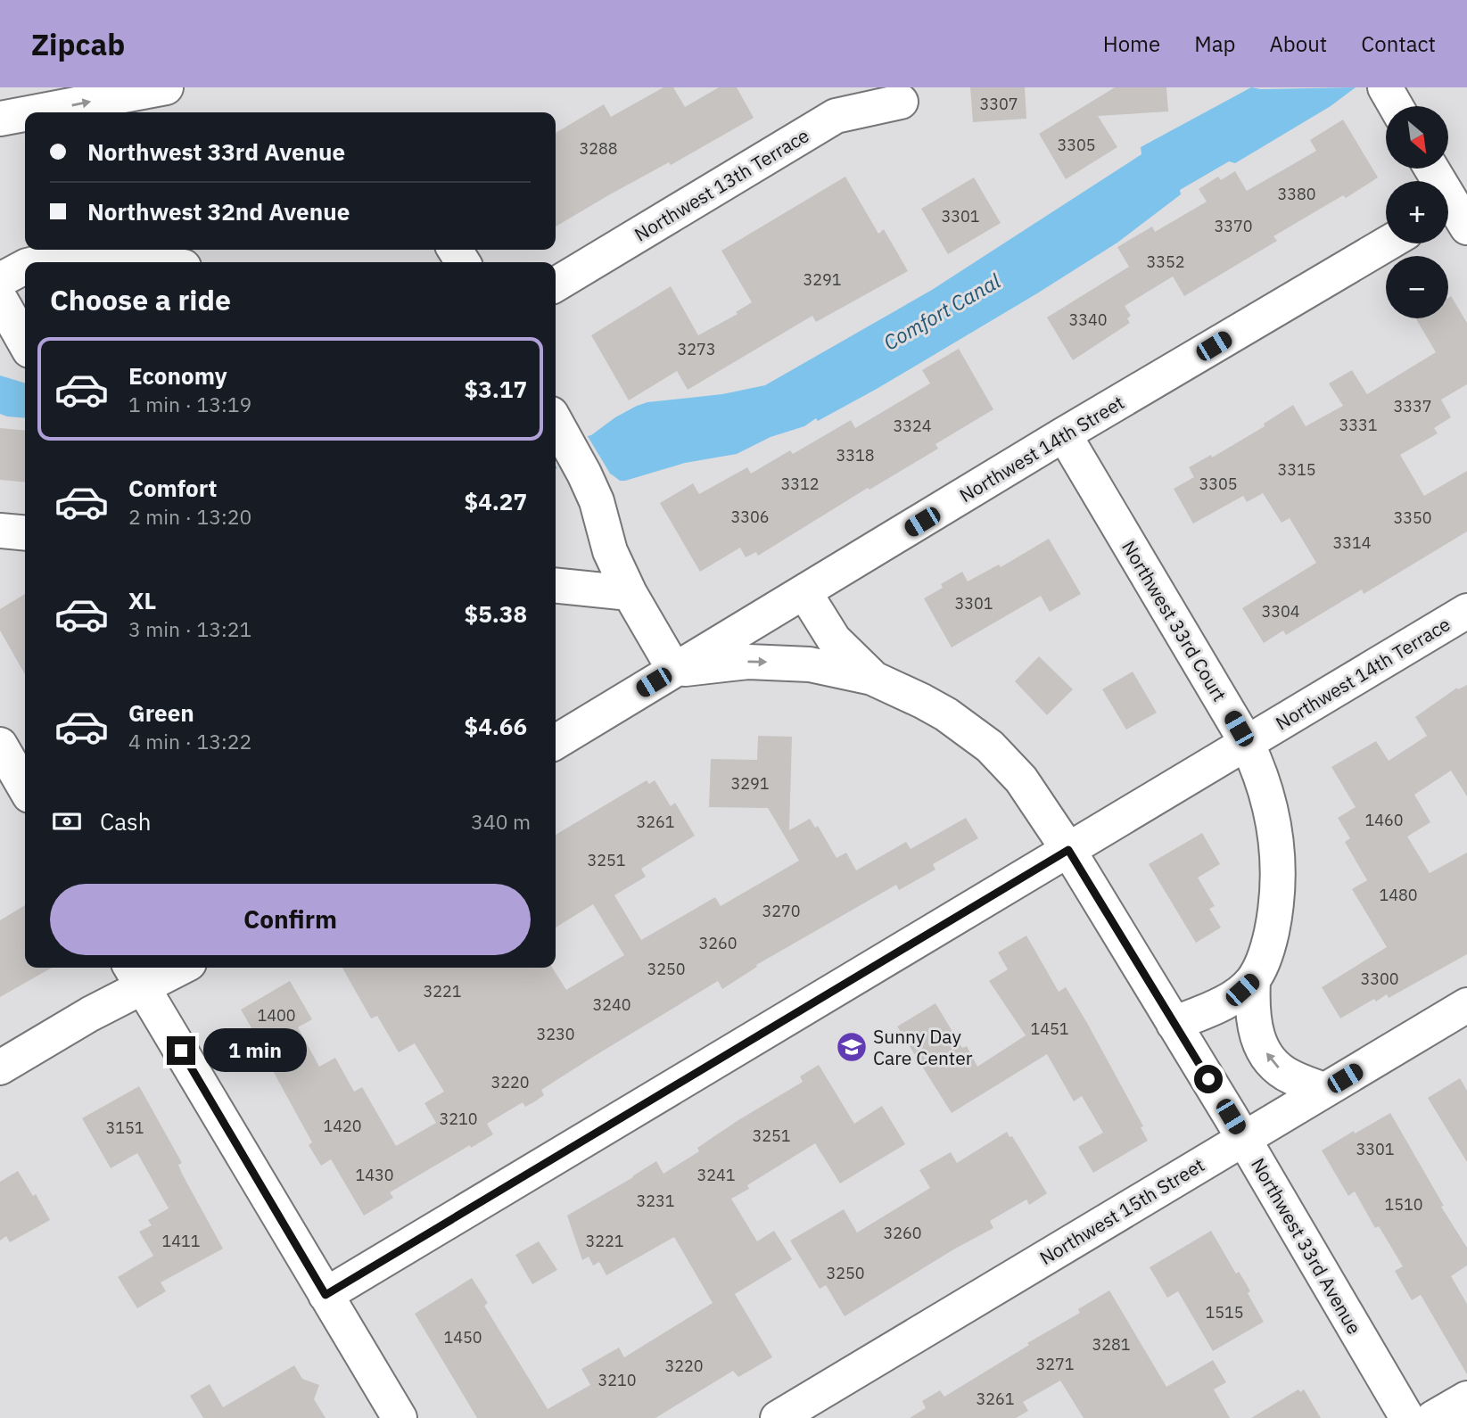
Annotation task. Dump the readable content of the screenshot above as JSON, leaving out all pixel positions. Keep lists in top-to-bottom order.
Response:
{
  "streets": {
    "main road": [
      "Northwest 13th Terrace",
      "Northwest 14th Street",
      "Northwest 33rd Court",
      "Northwest 14th Terrace",
      "Northwest 15th Street",
      "Northwest 33rd Avenue"
    ]
  },
  "crossings": [
    ["Northwest 14th Street", "Northwest 33rd Court"],
    ["Northwest 33rd Court", "Northwest 14th Terrace"],
    ["Northwest 33rd Court", "Northwest 33rd Avenue"],
    ["Northwest 14th Terrace", "Northwest 33rd Avenue"],
    ["Northwest 15th Street", "Northwest 33rd Avenue"]
  ],
  "water": ["Comfort Canal"],
  "places": {
    "school or university": ["Sunny Day Care Center"]
  },
  "house_numbers": [
    "3307",
    "3305",
    "3288",
    "3380",
    "3301",
    "3370",
    "3352",
    "3291",
    "3340",
    "3273",
    "3337",
    "3331",
    "3324",
    "3318",
    "3315",
    "3312",
    "3305",
    "3306",
    "3350",
    "3314",
    "3301",
    "3304",
    "3291",
    "1460",
    "3261",
    "3251",
    "1480",
    "3270",
    "3260",
    "3250",
    "3300",
    "3221",
    "3240",
    "1400",
    "1451",
    "3230",
    "3220",
    "3210",
    "1420",
    "3151",
    "3251",
    "3301",
    "1430",
    "3241",
    "3231",
    "1510",
    "3260",
    "1411",
    "3221",
    "3250",
    "1515",
    "1450",
    "3281",
    "3271",
    "3220",
    "3210",
    "3261"
  ],
  "north": "bottom right",
  "page": {
    "header": "Zipcab",
    "nav": [
      "Home",
      "Map",
      "About",
      "Contact"
    ],
    "map_buttons": ["+", "−"],
    "banner": ["Northwest 33rd Avenue", "Northwest 32nd Avenue"],
    "heading": "Choose a ride",
    "list": [
      {
        "name": "Economy",
        "note": "1 min · 13:19",
        "value": "$3.17"
      },
      {
        "name": "Comfort",
        "note": "2 min · 13:20",
        "value": "$4.27"
      },
      {
        "name": "XL",
        "note": "3 min · 13:21",
        "value": "$5.38"
      },
      {
        "name": "Green",
        "note": "4 min · 13:22",
        "value": "$4.66"
      }
    ],
    "pay": ["Cash", "340 m"],
    "buttons": "Confirm",
    "bubble": "1 min"
  }
}
